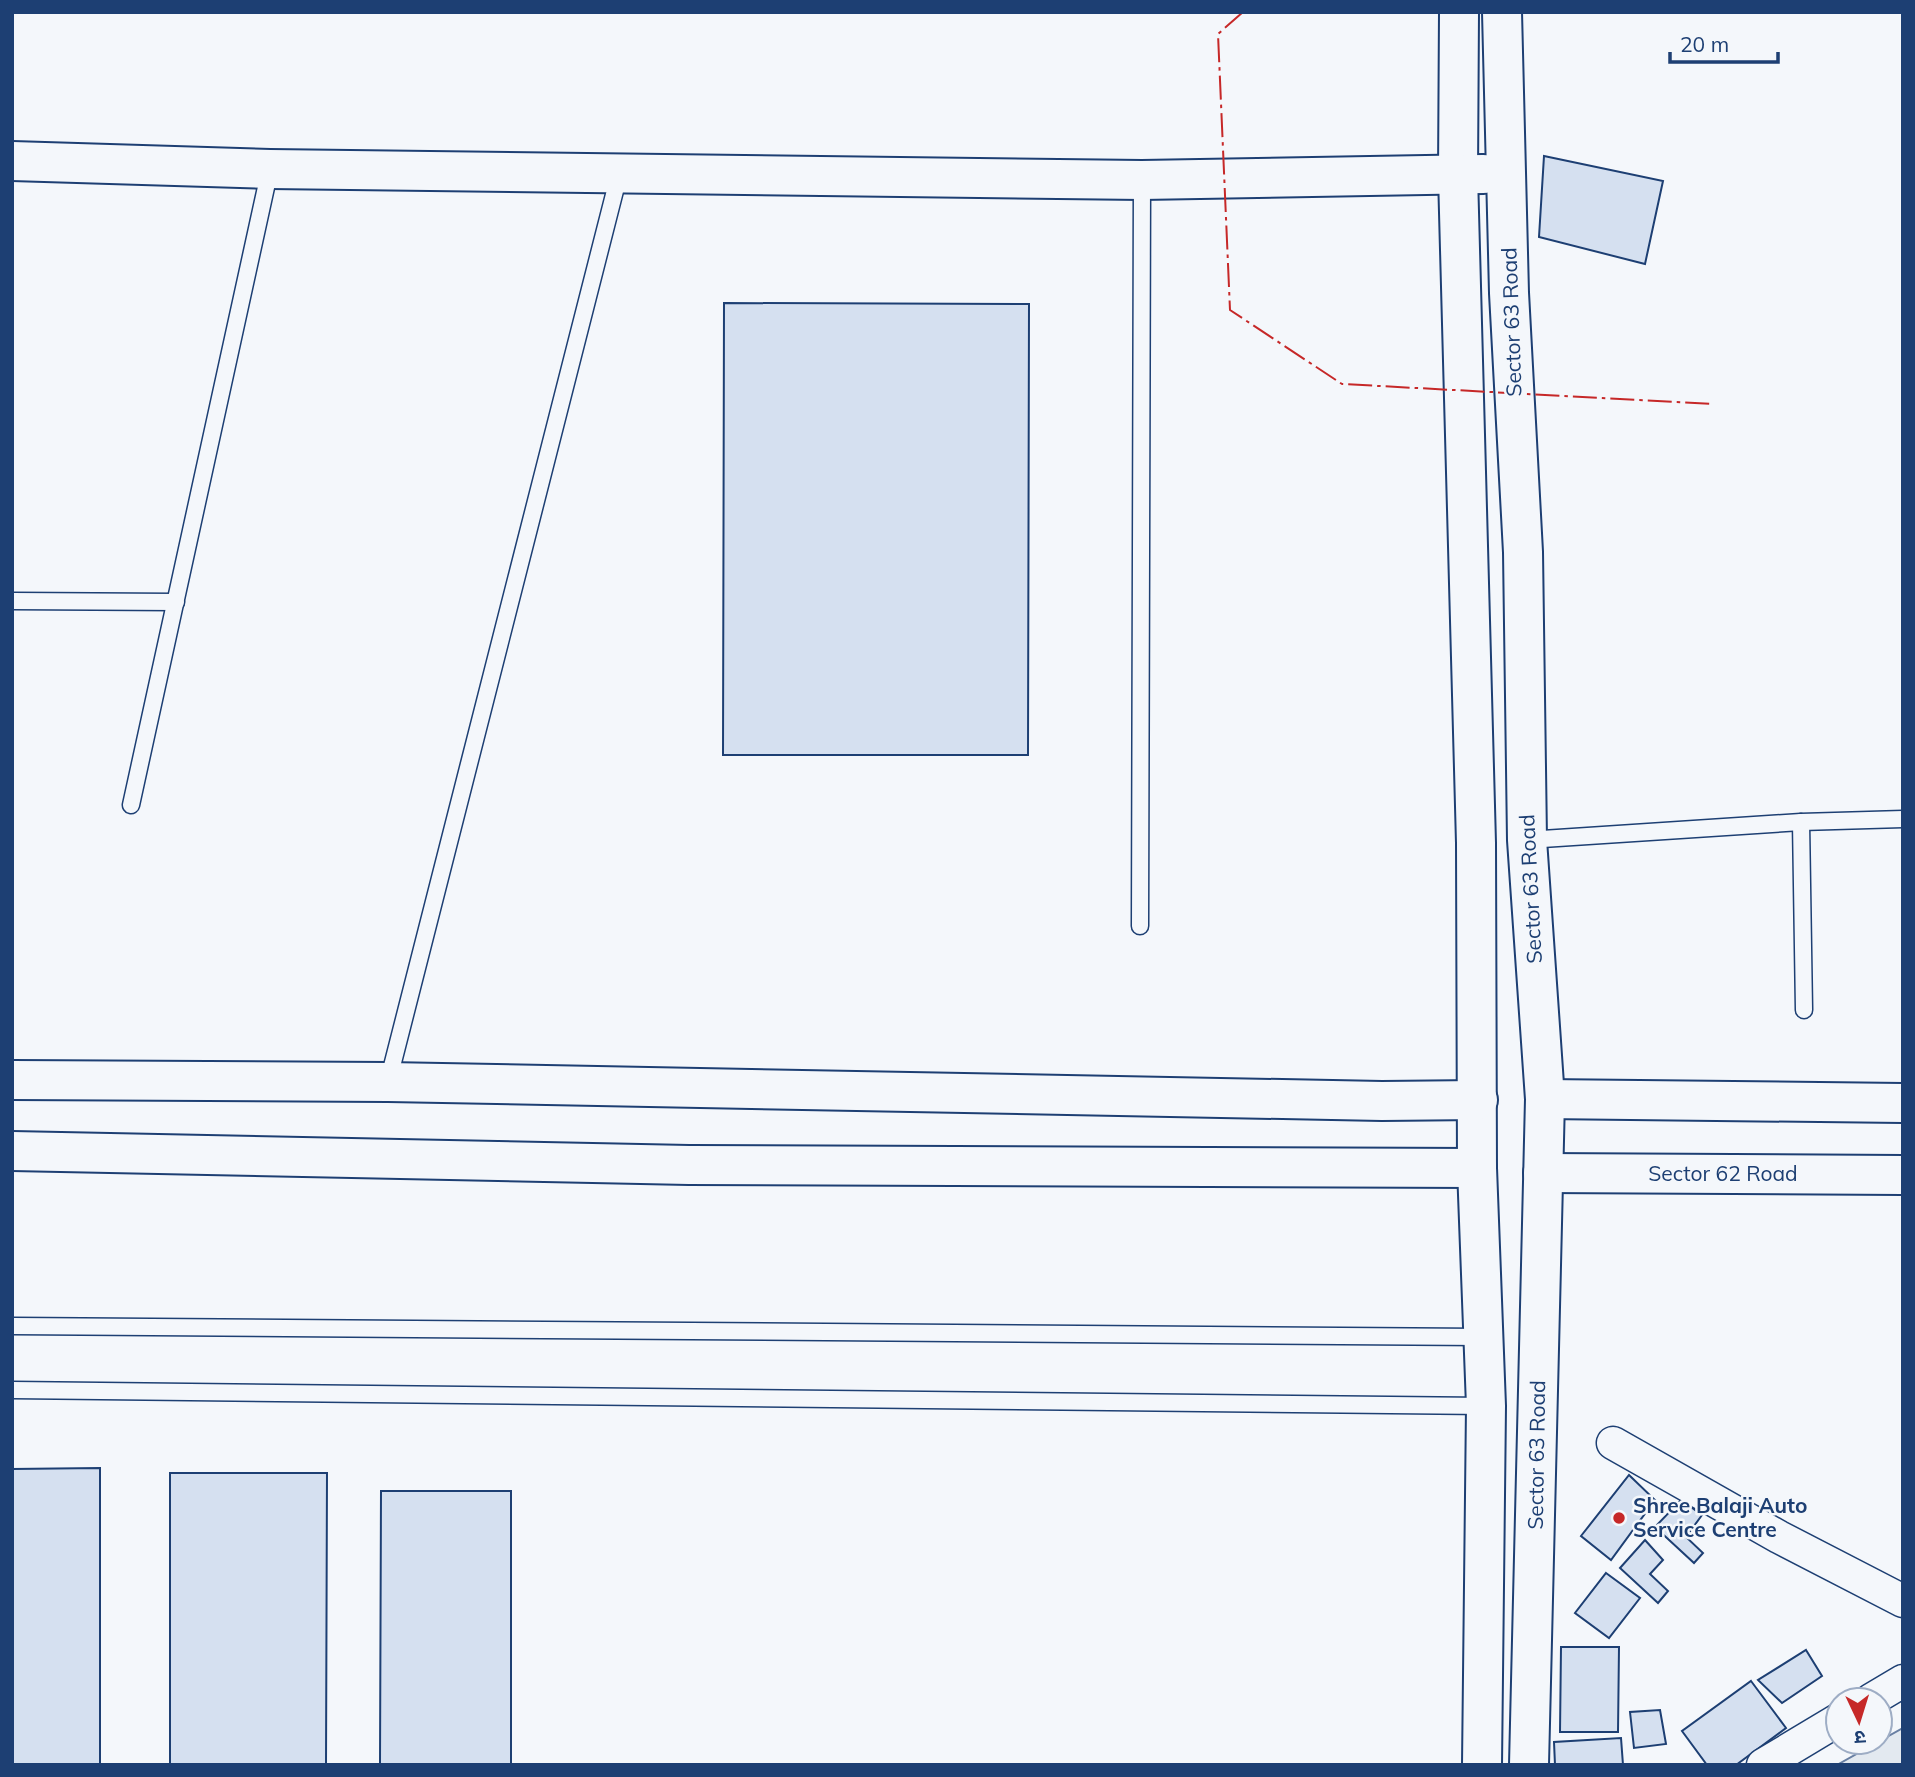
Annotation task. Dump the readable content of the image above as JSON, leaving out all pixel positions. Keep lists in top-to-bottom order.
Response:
{
  "streets": {
    "street": ["Sector 63 Road", "Sector 62 Road"]
  },
  "crossings": [
    ["Sector 63 Road", "Sector 62 Road"]
  ],
  "places": ["Shree Balaji Auto Service Centre"],
  "scale_bar": "20 m",
  "north": "bottom"
}
